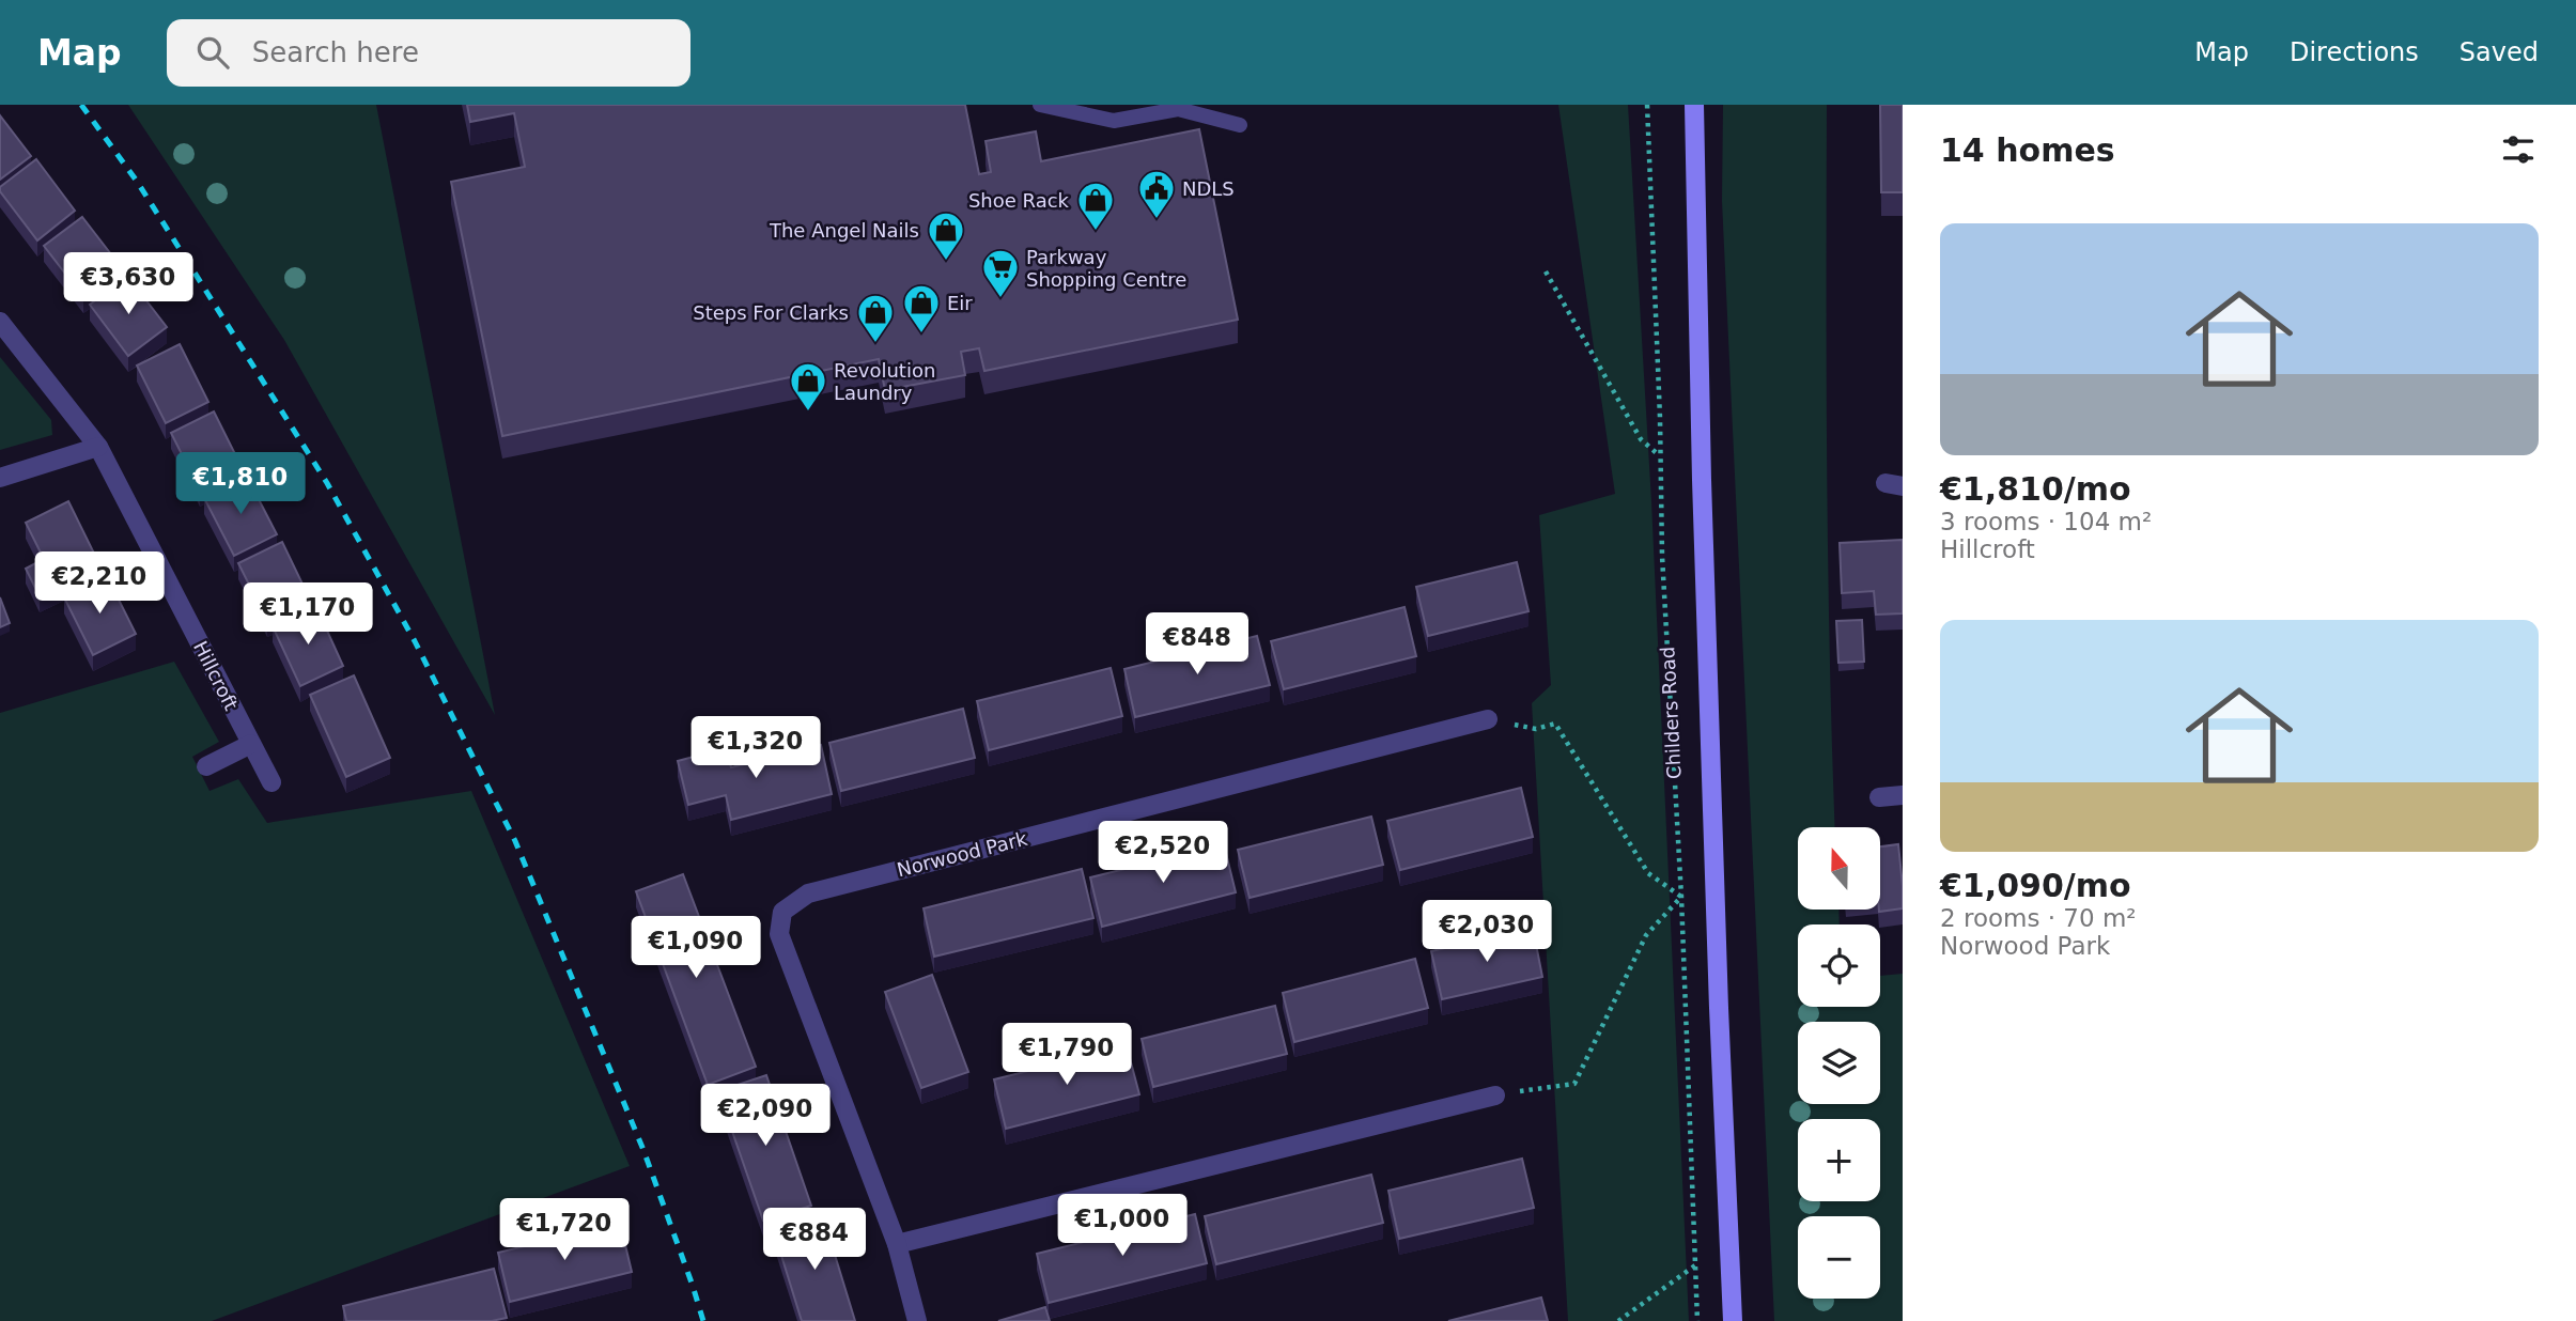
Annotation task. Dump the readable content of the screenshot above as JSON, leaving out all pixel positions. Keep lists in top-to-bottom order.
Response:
{
  "streets": {
    "main road": ["Childers Road"],
    "street": ["Hillcroft", "Norwood Park"]
  },
  "places": {
    "public building": ["NDLS"],
    "shop": [
      "Shoe Rack",
      "The Angel Nails",
      "Eir",
      "Steps For Clarks",
      "Revolution Laundry"
    ],
    "supermarket": ["Parkway Shopping Centre"]
  },
  "north": "top",
  "page": {
    "header": "Map",
    "search": "Search here",
    "nav": ["Map", "Directions", "Saved"],
    "heading": "14 homes",
    "list": [
      {
        "name": "€1,810/mo",
        "note": "3 rooms · 104 m² · Hillcroft"
      },
      {
        "name": "€1,090/mo",
        "note": "2 rooms · 70 m² · Norwood Park"
      }
    ],
    "price": [
      "€3,630",
      "€1,810",
      "€2,210",
      "€1,170",
      "€848",
      "€1,320",
      "€2,520",
      "€2,030",
      "€1,090",
      "€1,790",
      "€2,090",
      "€1,000",
      "€1,720",
      "€884"
    ],
    "map_buttons": ["+", "−"]
  }
}
